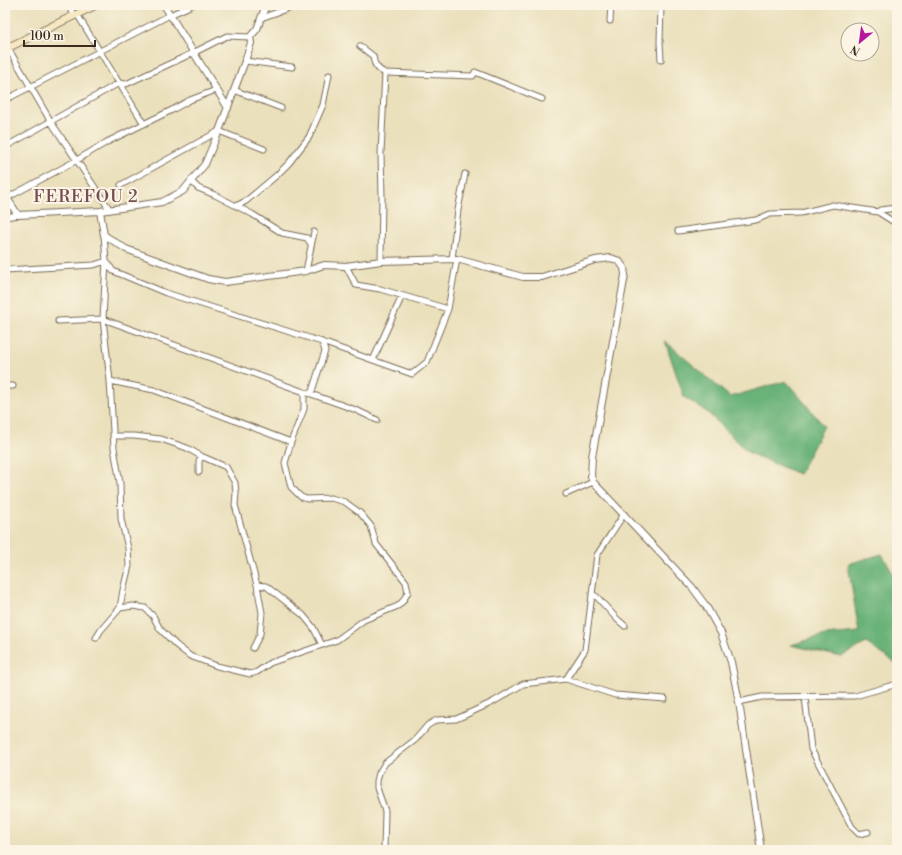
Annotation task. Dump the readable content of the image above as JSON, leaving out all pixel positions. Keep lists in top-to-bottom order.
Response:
{
  "districts": ["FEREFOU 2"],
  "scale_bar": "100 m",
  "north": "bottom left"
}
